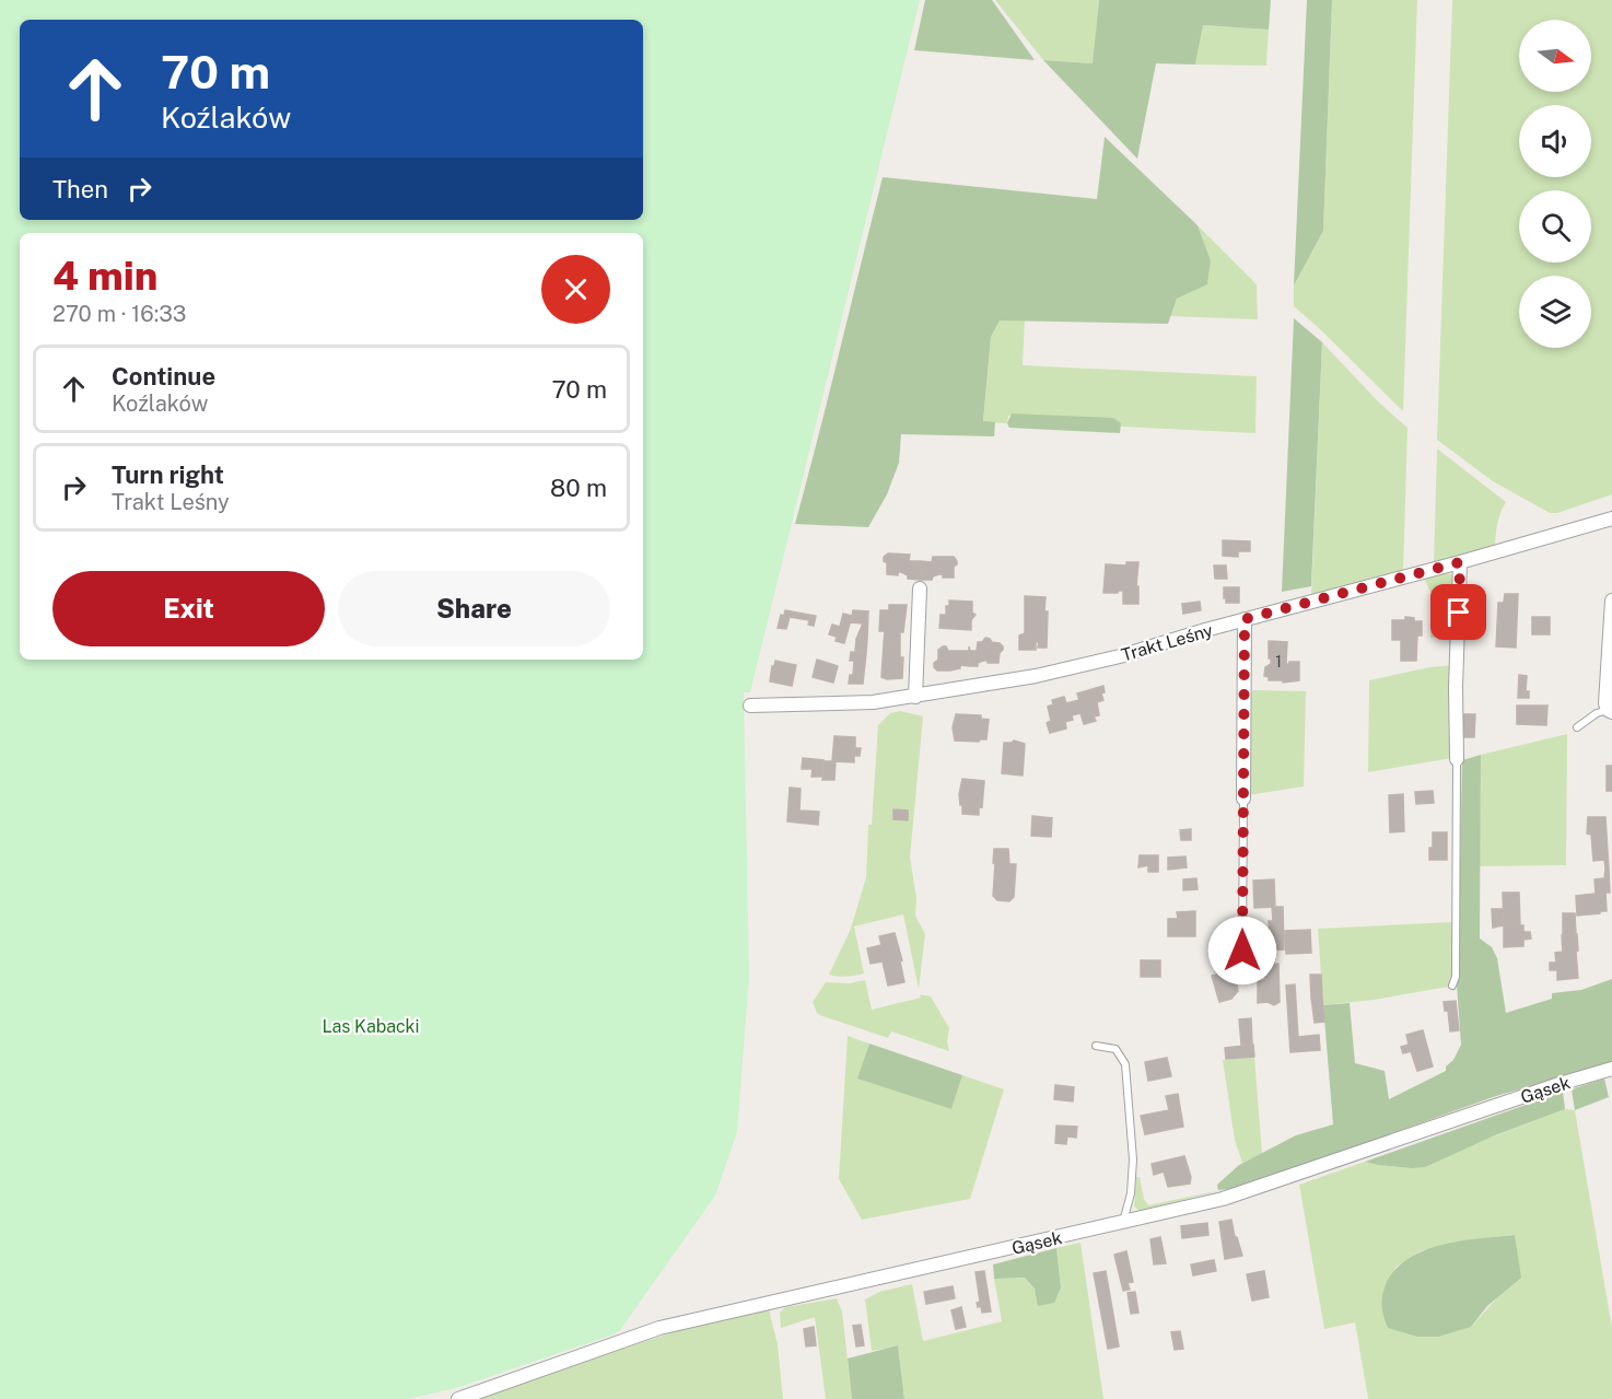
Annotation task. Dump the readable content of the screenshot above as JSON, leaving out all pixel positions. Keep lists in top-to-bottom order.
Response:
{
  "streets": {
    "street": ["Trakt Leśny", "Gąsek"]
  },
  "parks": ["Las Kabacki"],
  "house_numbers": ["1"],
  "north": "right",
  "page": {
    "turn": ["70 m", "Koźlaków"],
    "then": "Then",
    "heading": ["4 min", "270 m · 16:33"],
    "list": [
      {
        "name": "Continue",
        "note": "Koźlaków",
        "value": "70 m"
      },
      {
        "name": "Turn right",
        "note": "Trakt Leśny",
        "value": "80 m"
      }
    ],
    "buttons": ["Exit", "Share"]
  }
}
